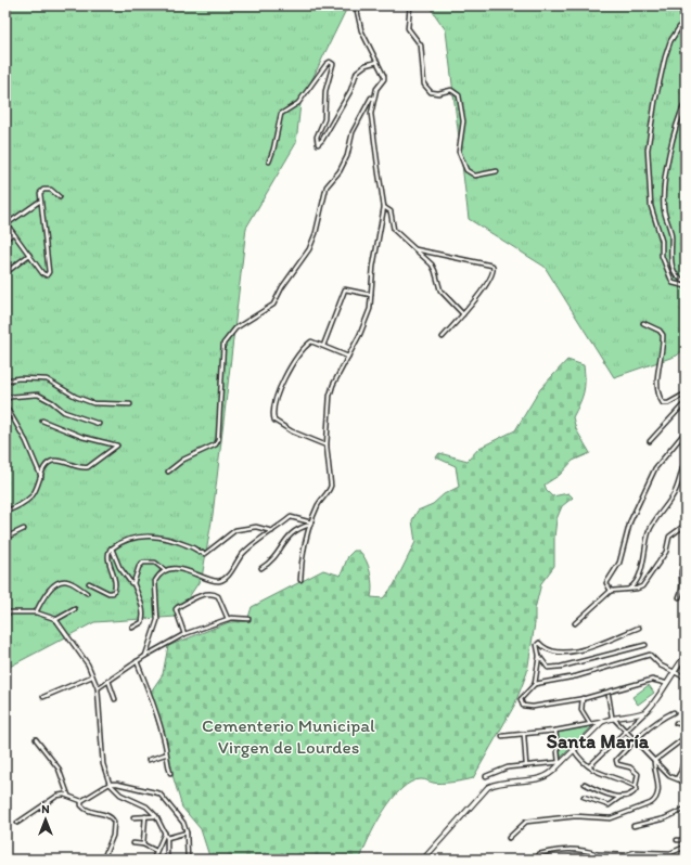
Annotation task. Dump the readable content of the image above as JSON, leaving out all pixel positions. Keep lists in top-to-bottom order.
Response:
{
  "districts": ["Santa María"],
  "parks": ["Cementerio Municipal Virgen de Lourdes"],
  "north": "top"
}
